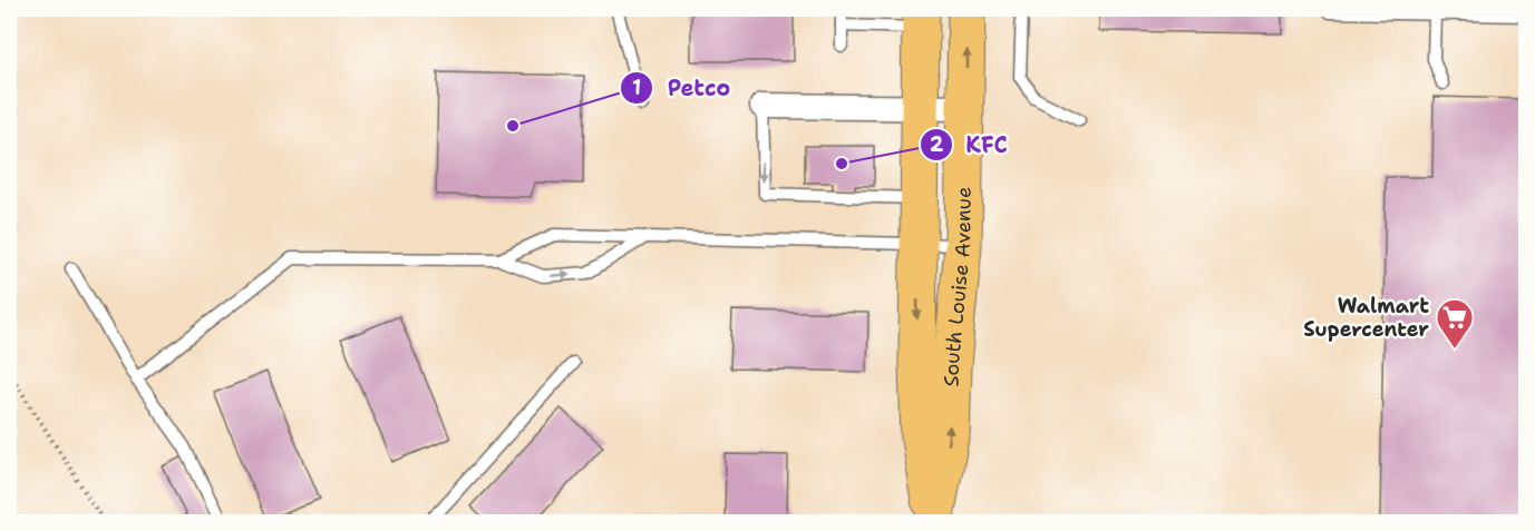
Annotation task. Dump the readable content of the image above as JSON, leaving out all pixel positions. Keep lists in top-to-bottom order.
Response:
{
  "streets": {
    "main road": ["South Louise Avenue"]
  },
  "places": {
    "other": ["Petco", "KFC"],
    "supermarket": ["Walmart Supercenter"]
  }
}
